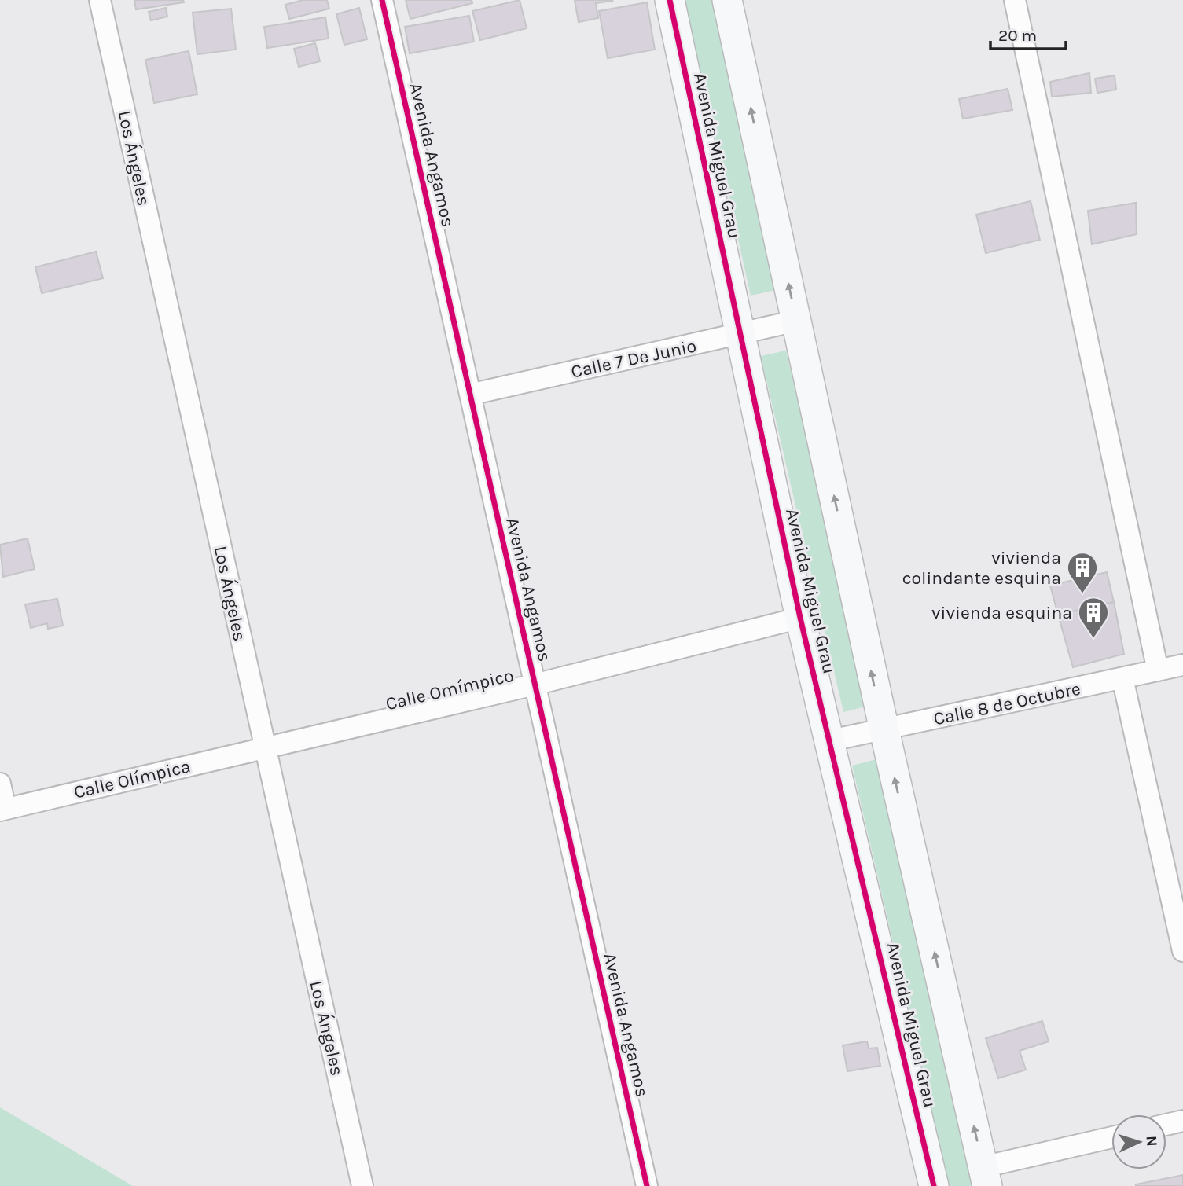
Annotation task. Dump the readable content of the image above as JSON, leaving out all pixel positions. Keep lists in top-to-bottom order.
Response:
{
  "streets": {
    "street": [
      "Avenida Angamos",
      "Avenida Miguel Grau",
      "Los Ángeles",
      "Calle 7 De Junio",
      "Calle Omímpico",
      "Calle 8 de Octubre",
      "Calle Olímpica"
    ]
  },
  "crossings": [
    ["Avenida Angamos", "Calle 7 De Junio"],
    ["Avenida Angamos", "Calle Omímpico"],
    ["Avenida Miguel Grau", "Calle 7 De Junio"],
    ["Avenida Miguel Grau", "Calle Omímpico"],
    ["Avenida Miguel Grau", "Calle 8 de Octubre"],
    ["Los Ángeles", "Calle Omímpico"],
    ["Los Ángeles", "Calle Olímpica"],
    ["Calle Omímpico", "Calle Olímpica"]
  ],
  "places": {
    "building": ["vivienda colindante esquina", "vivienda esquina"]
  },
  "scale_bar": "20 m",
  "north": "right"
}
